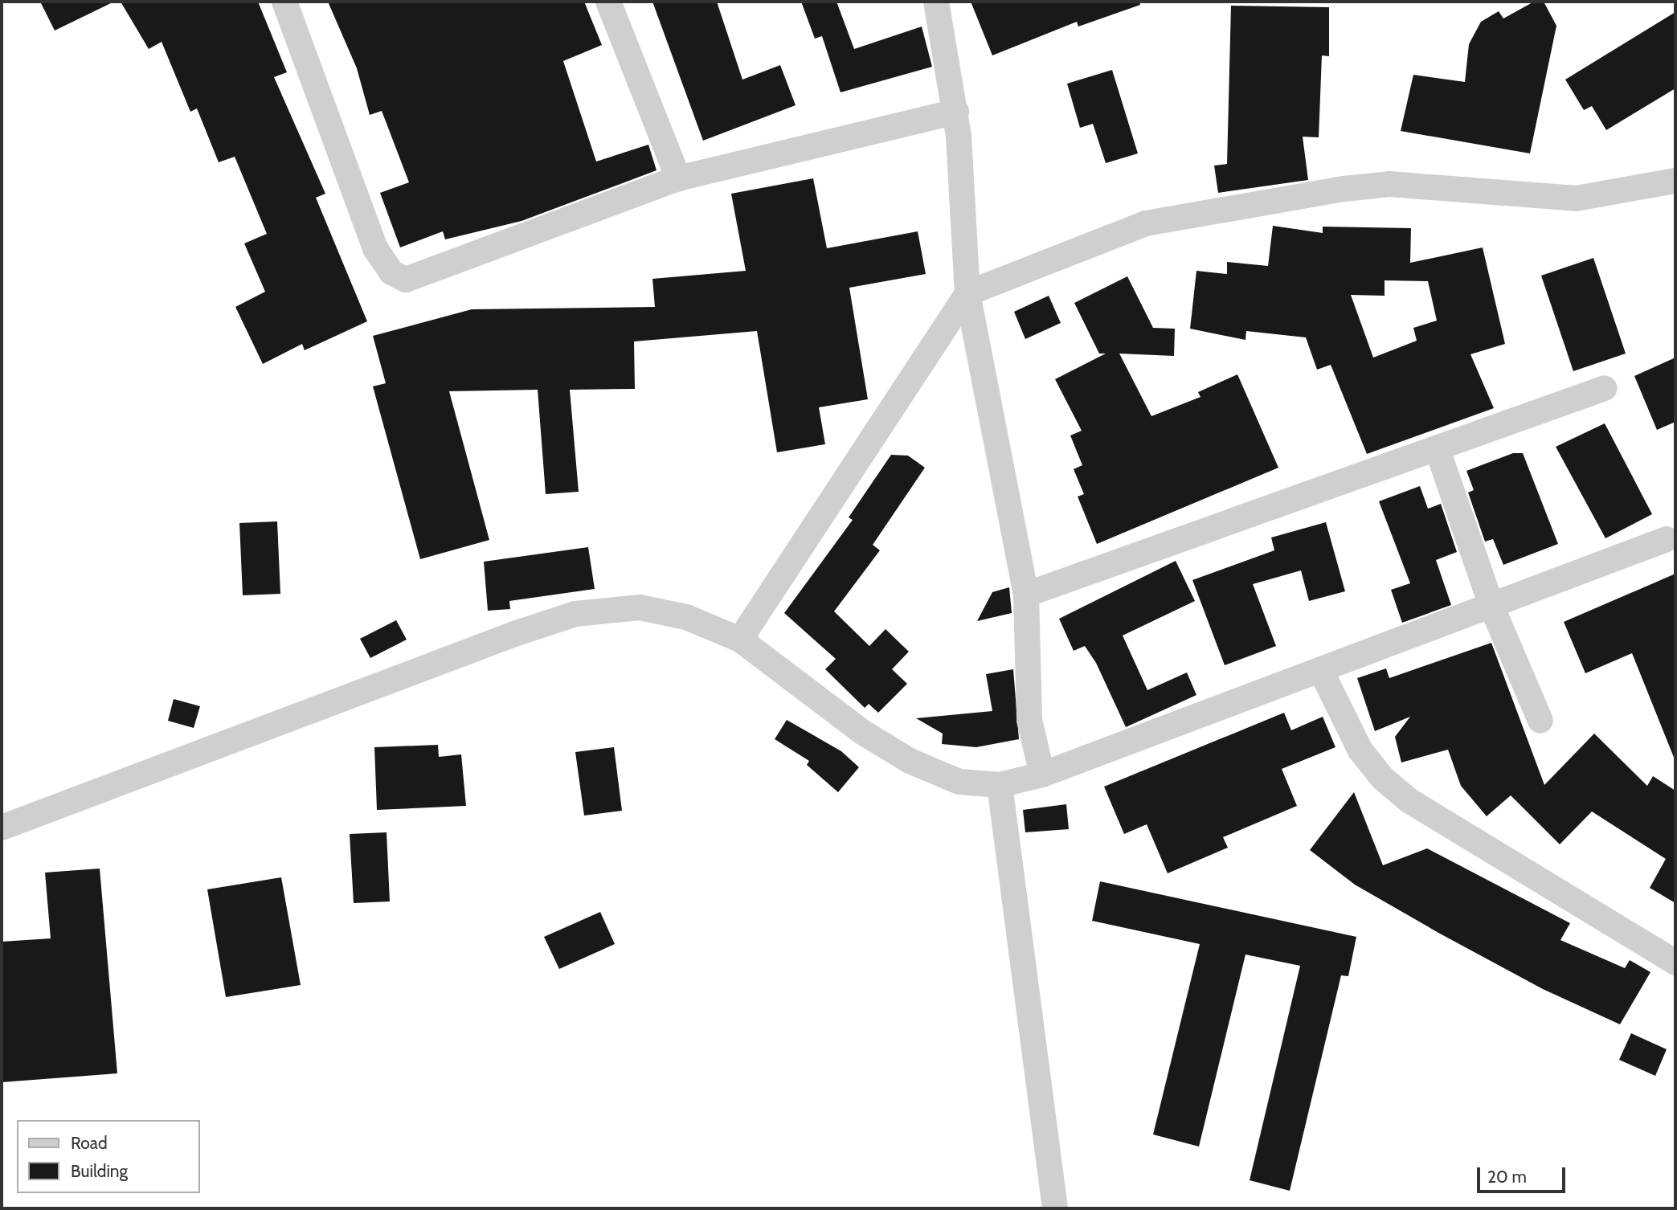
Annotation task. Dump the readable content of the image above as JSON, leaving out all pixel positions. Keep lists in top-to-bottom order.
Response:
{
  "legend": ["Road", "Building"],
  "scale_bar": "20 m"
}
